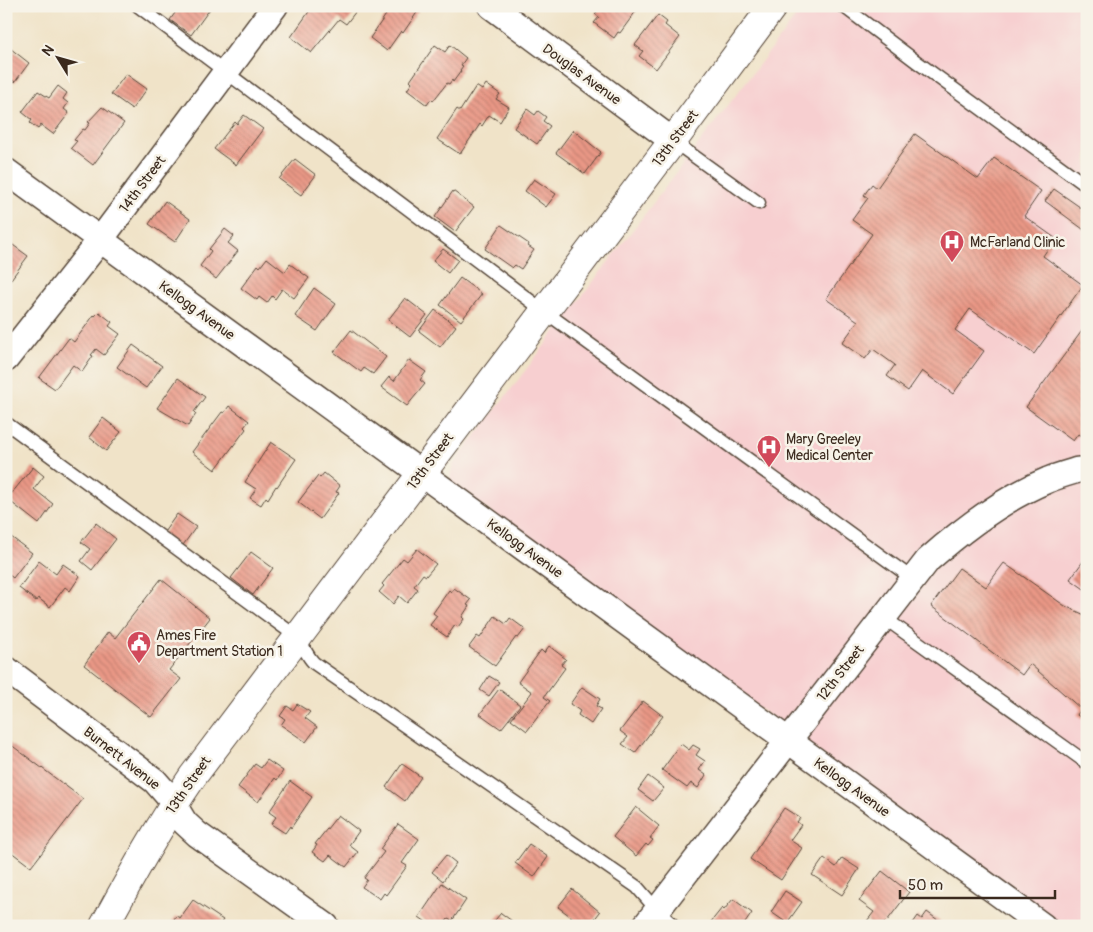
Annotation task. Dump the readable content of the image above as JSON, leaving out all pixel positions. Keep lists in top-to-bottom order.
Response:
{
  "streets": {
    "main road": ["13th Street"],
    "street": [
      "Douglas Avenue",
      "14th Street",
      "Kellogg Avenue",
      "12th Street",
      "Burnett Avenue"
    ]
  },
  "crossings": [
    ["Douglas Avenue", "13th Street"],
    ["13th Street", "Kellogg Avenue"],
    ["13th Street", "Burnett Avenue"],
    ["14th Street", "Kellogg Avenue"],
    ["Kellogg Avenue", "12th Street"]
  ],
  "places": {
    "hospital": ["McFarland Clinic", "Mary Greeley Medical Center"],
    "public building": ["Ames Fire Department Station 1"]
  },
  "scale_bar": "50 m",
  "north": "top left"
}
